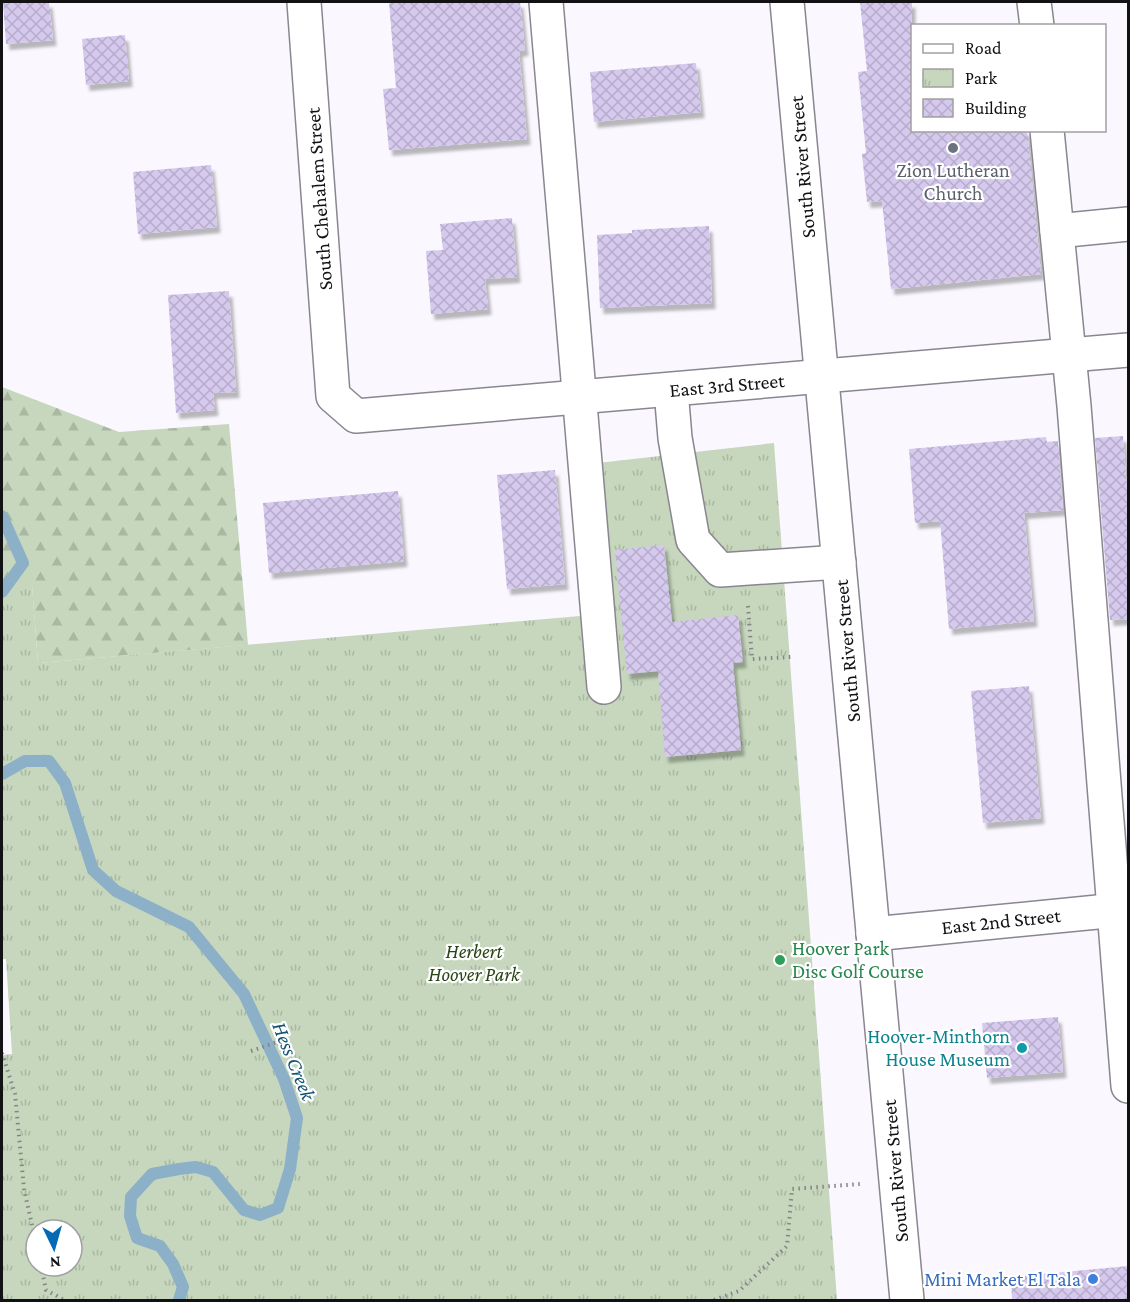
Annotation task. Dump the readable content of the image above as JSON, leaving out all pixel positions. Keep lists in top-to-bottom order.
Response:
{
  "streets": {
    "street": [
      "South River Street",
      "South Chehalem Street",
      "East 3rd Street",
      "East 2nd Street"
    ]
  },
  "crossings": [
    ["South River Street", "East 3rd Street"],
    ["South River Street", "East 2nd Street"],
    ["South Chehalem Street", "East 3rd Street"]
  ],
  "water": ["Hess Creek"],
  "parks": ["Herbert Hoover Park"],
  "places": [
    "Zion Lutheran Church",
    "Hoover Park Disc Golf Course",
    "Hoover-Minthorn House Museum",
    "Mini Market El Tala"
  ],
  "legend": ["Road", "Park", "Building"],
  "north": "bottom"
}
